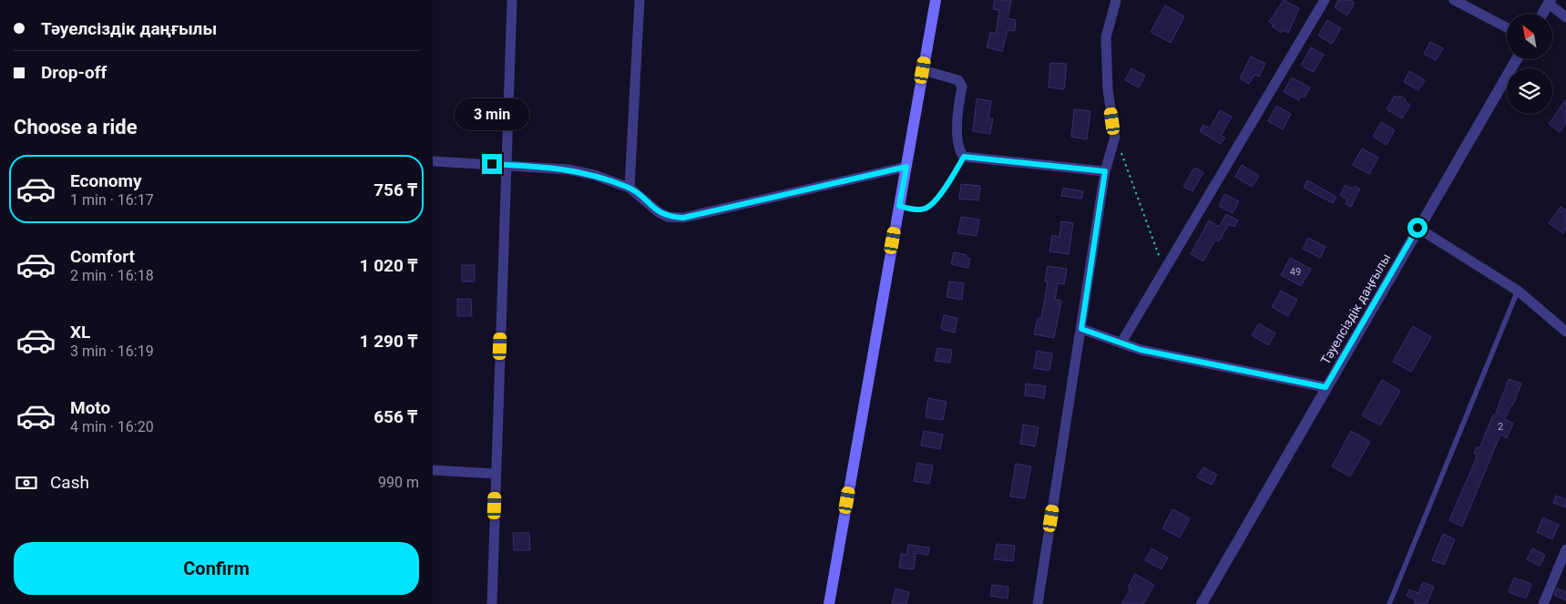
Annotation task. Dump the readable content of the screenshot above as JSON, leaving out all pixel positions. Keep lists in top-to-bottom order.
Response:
{
  "streets": {
    "street": ["Тәуелсіздік даңғылы"]
  },
  "house_numbers": ["49", "2"],
  "north": "top left",
  "page": {
    "banner": ["Тәуелсіздік даңғылы", "Drop-off"],
    "bubble": "3 min",
    "heading": "Choose a ride",
    "list": [
      {
        "name": "Economy",
        "note": "1 min · 16:17",
        "value": "756 ₸"
      },
      {
        "name": "Comfort",
        "note": "2 min · 16:18",
        "value": "1 020 ₸"
      },
      {
        "name": "XL",
        "note": "3 min · 16:19",
        "value": "1 290 ₸"
      },
      {
        "name": "Moto",
        "note": "4 min · 16:20",
        "value": "656 ₸"
      }
    ],
    "pay": ["Cash", "990 m"],
    "buttons": "Confirm"
  }
}
